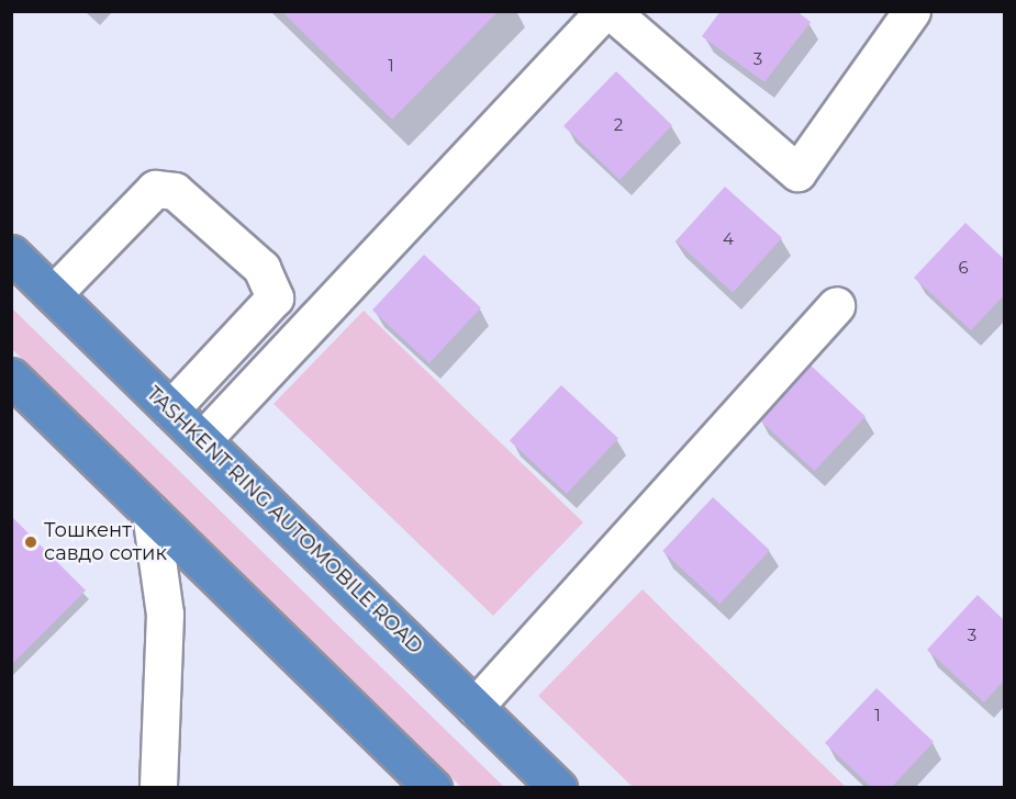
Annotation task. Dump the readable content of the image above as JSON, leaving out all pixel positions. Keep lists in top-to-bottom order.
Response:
{
  "streets": {
    "highway": ["TASHKENT RING AUTOMOBILE ROAD"]
  },
  "places": ["Тошкент савдо сотик"],
  "house_numbers": [
    "3",
    "1",
    "2",
    "4",
    "6",
    "3",
    "1"
  ]
}
